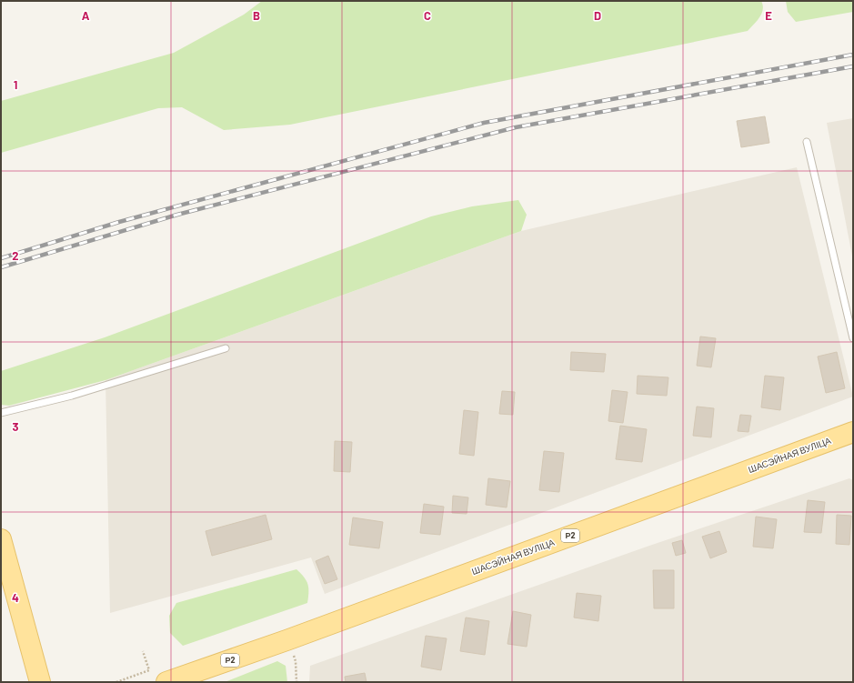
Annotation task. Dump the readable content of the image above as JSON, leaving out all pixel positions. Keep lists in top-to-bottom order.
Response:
{
  "streets": {
    "main road": ["ШАСЭЙНАЯ ВУЛІЦА", "Р2"]
  },
  "grid": {
    "columns": [
      "A",
      "B",
      "C",
      "D",
      "E"
    ],
    "rows": [
      "1",
      "2",
      "3",
      "4"
    ]
  }
}
